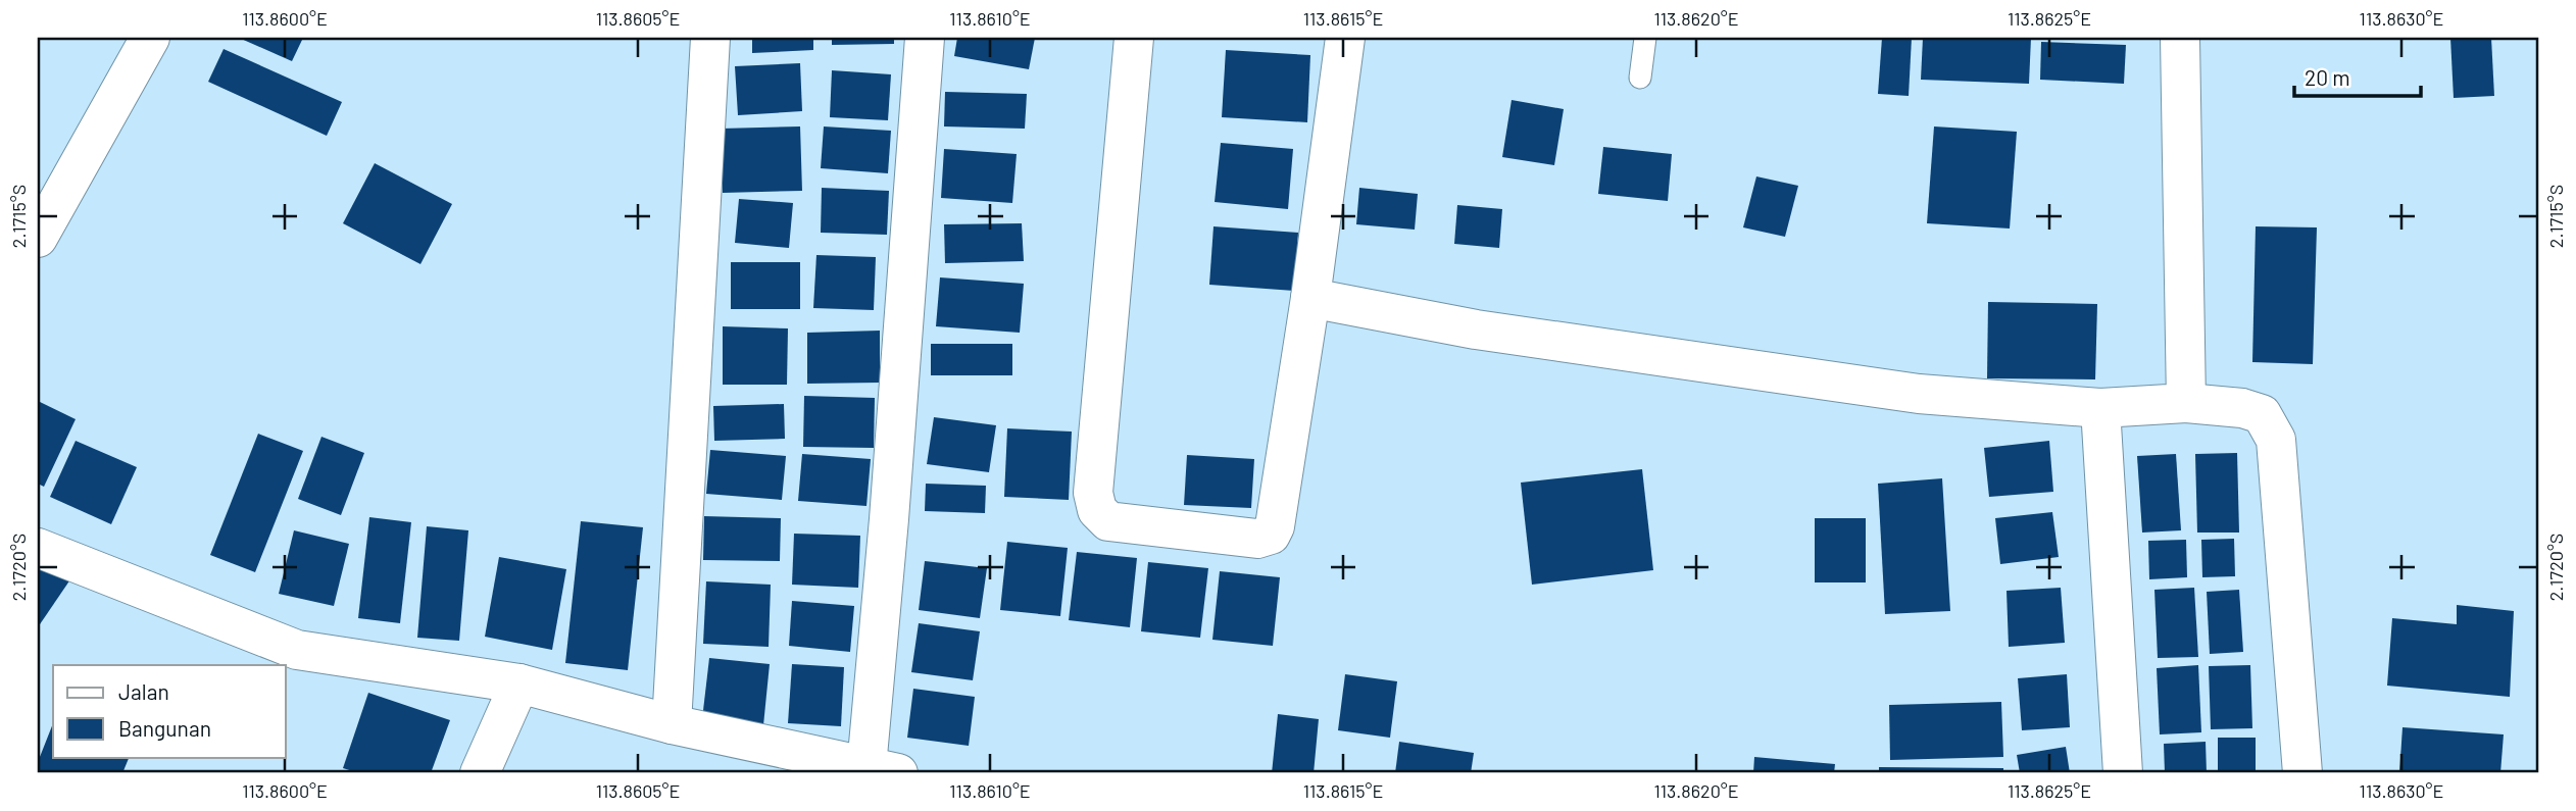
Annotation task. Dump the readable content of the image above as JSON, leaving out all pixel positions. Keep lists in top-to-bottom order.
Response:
{
  "legend": ["Jalan", "Bangunan"],
  "scale_bar": "20 m",
  "coordinates": [
    "113.8600°E",
    "113.8605°E",
    "113.8610°E",
    "113.8615°E",
    "113.8620°E",
    "113.8625°E",
    "113.8630°E",
    "2.1715°S",
    "2.1720°S"
  ]
}
